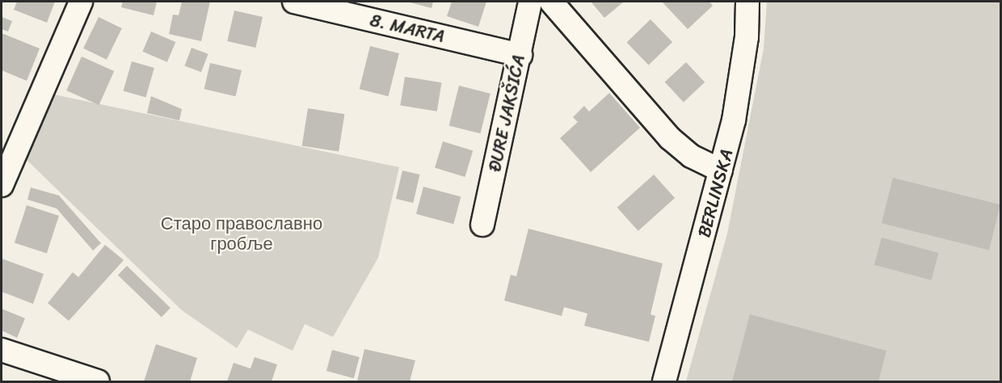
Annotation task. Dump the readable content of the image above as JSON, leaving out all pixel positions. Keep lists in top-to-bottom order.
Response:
{
  "streets": {
    "street": ["8. MARTA", "ĐURE JAKŠIĆA", "BERLINSKA"]
  },
  "crossings": [
    ["8. MARTA", "ĐURE JAKŠIĆA"]
  ],
  "parks": ["Старо православно гробље"]
}
